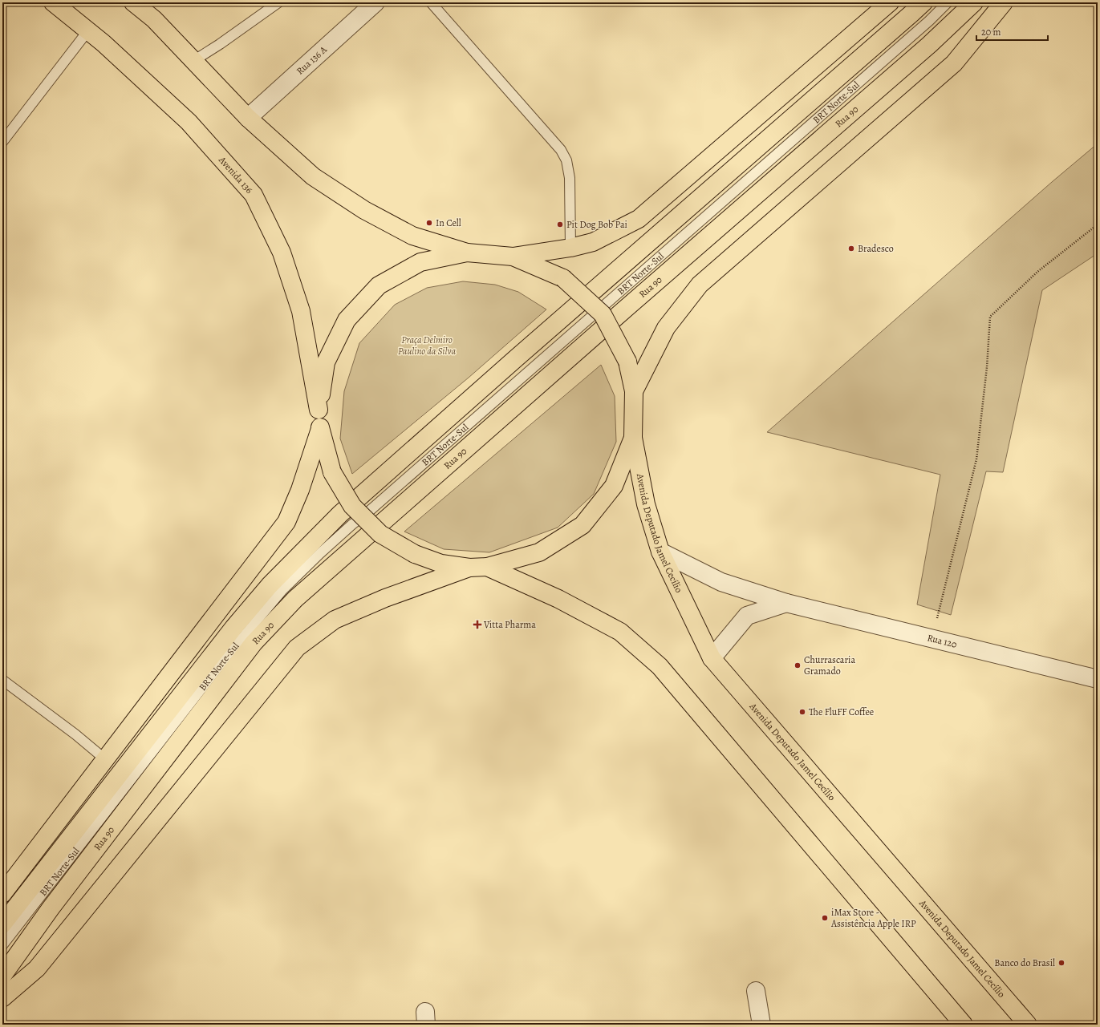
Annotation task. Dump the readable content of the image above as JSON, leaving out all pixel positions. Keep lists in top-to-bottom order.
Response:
{
  "streets": {
    "main road": ["Rua 90", "Avenida 136", "Avenida Deputado Jamel Cecílio"],
    "street": ["Rua 136 A", "Rua 120"],
    "lane": ["BRT Norte-Sul"]
  },
  "crossings": [
    ["Avenida Deputado Jamel Cecílio", "Rua 120"]
  ],
  "parks": ["Praça Delmiro Paulino da Silva"],
  "places": {
    "other": [
      "In Cell",
      "Pit Dog Bob Pai",
      "Bradesco",
      "Churrascaria Gramado",
      "The FluFF Coffee",
      "iMax Store - Assistência Apple IRP",
      "Banco do Brasil"
    ],
    "health": ["Vitta Pharma"]
  },
  "scale_bar": "20 m"
}
